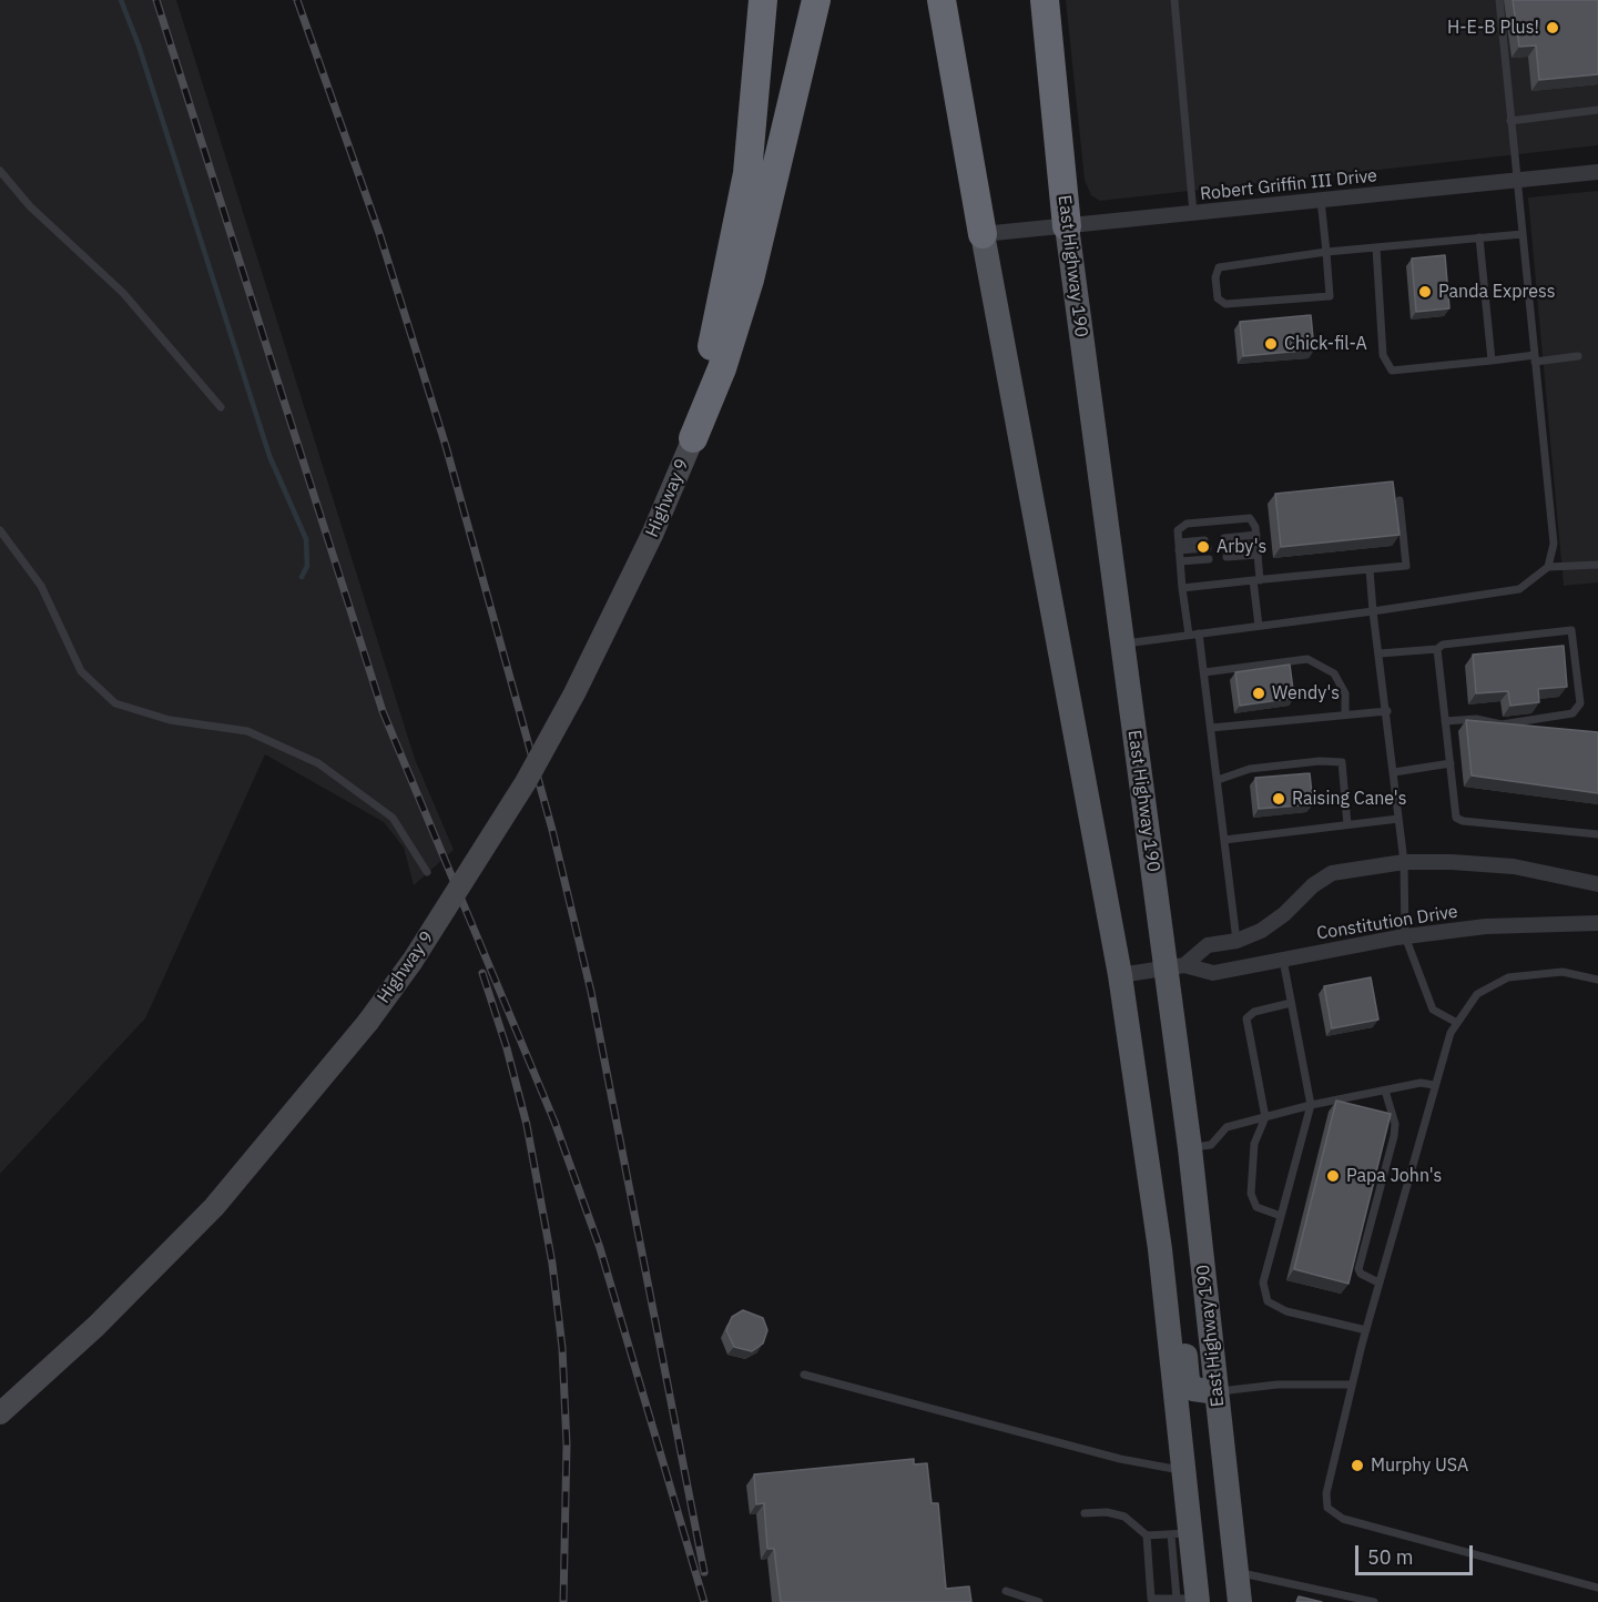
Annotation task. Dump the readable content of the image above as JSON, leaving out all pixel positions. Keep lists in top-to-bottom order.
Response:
{
  "streets": {
    "highway": ["East Highway 190", "Highway 9"],
    "street": ["Robert Griffin III Drive", "Constitution Drive"]
  },
  "crossings": [
    ["Robert Griffin III Drive", "East Highway 190"],
    ["East Highway 190", "Constitution Drive"]
  ],
  "places": [
    "H-E-B Plus!",
    "Panda Express",
    "Chick-fil-A",
    "Arby's",
    "Wendy's",
    "Raising Cane's",
    "Papa John's",
    "Murphy USA"
  ],
  "scale_bar": "50 m"
}
